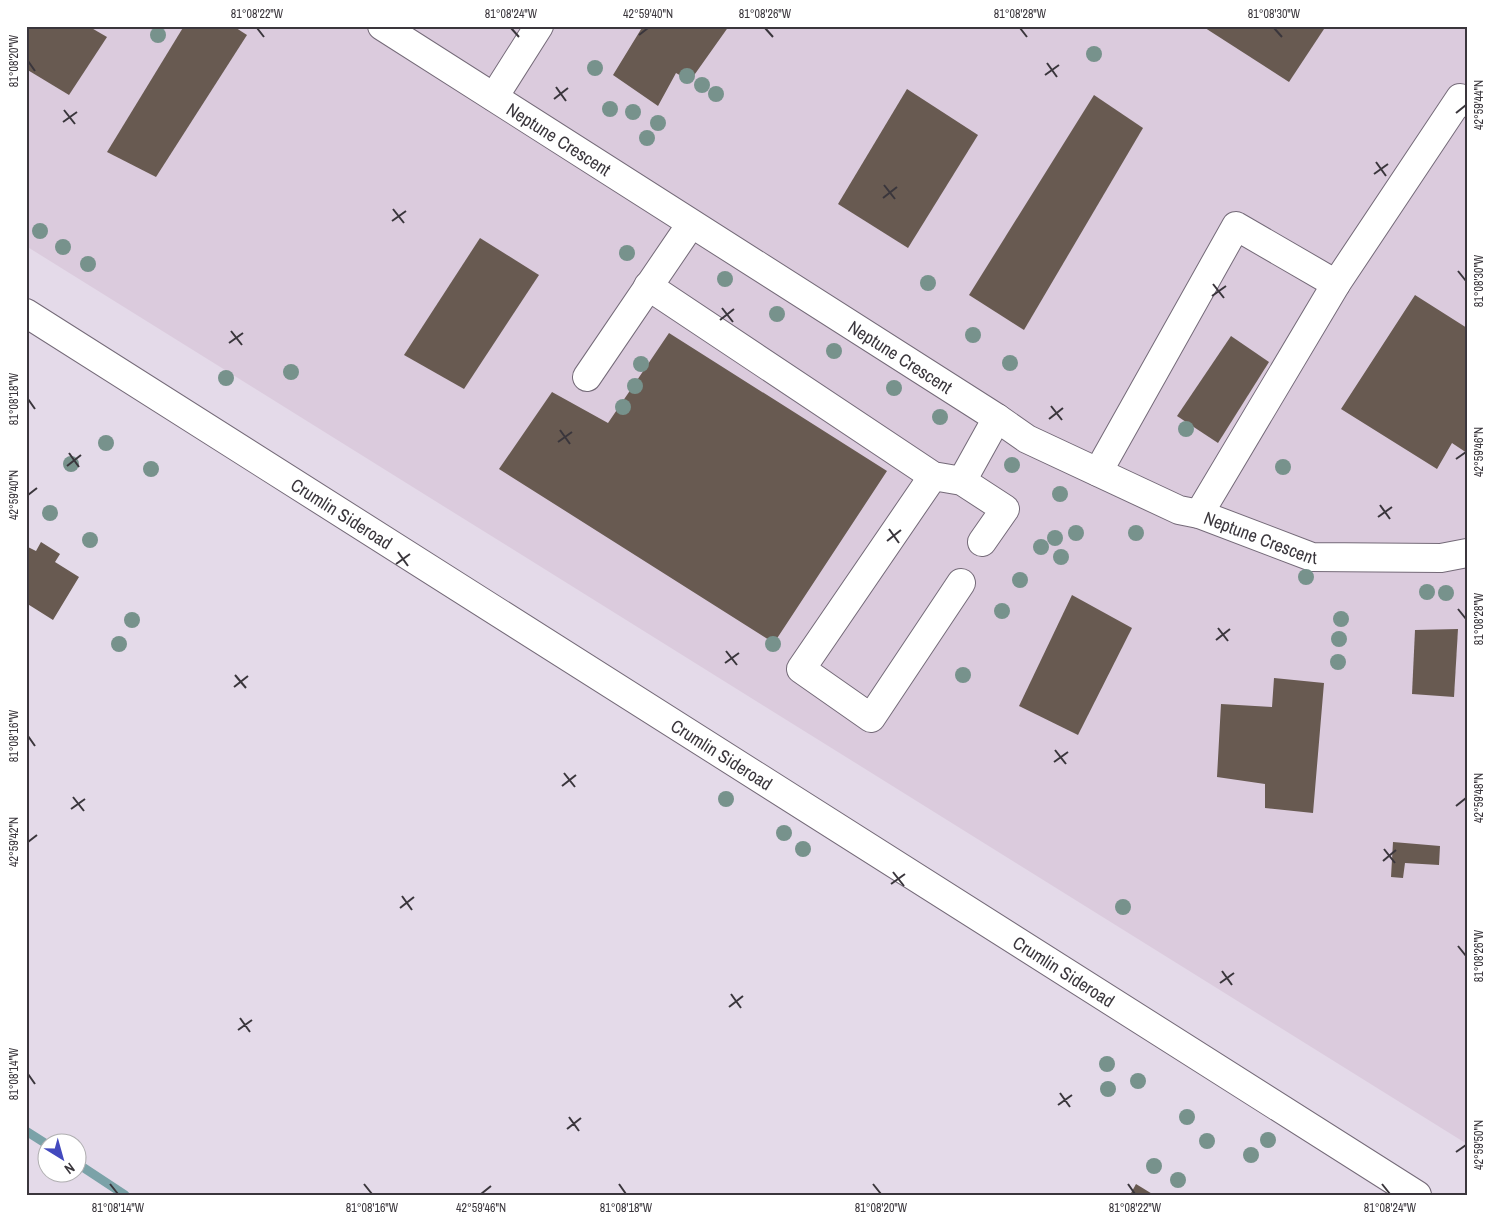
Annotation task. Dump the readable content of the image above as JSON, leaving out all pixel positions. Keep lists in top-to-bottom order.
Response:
{
  "streets": {
    "street": ["Neptune Crescent", "Crumlin Sideroad"]
  },
  "north": "bottom right",
  "coordinates": [
    "81°08'22\"W",
    "81°08'24\"W",
    "42°59'40\"N",
    "81°08'26\"W",
    "81°08'28\"W",
    "81°08'30\"W",
    "81°08'20\"W",
    "42°59'44\"N",
    "81°08'18\"W",
    "42°59'46\"N",
    "81°08'16\"W",
    "42°59'48\"N",
    "42°59'42\"N",
    "81°08'14\"W",
    "42°59'50\"N"
  ]
}
